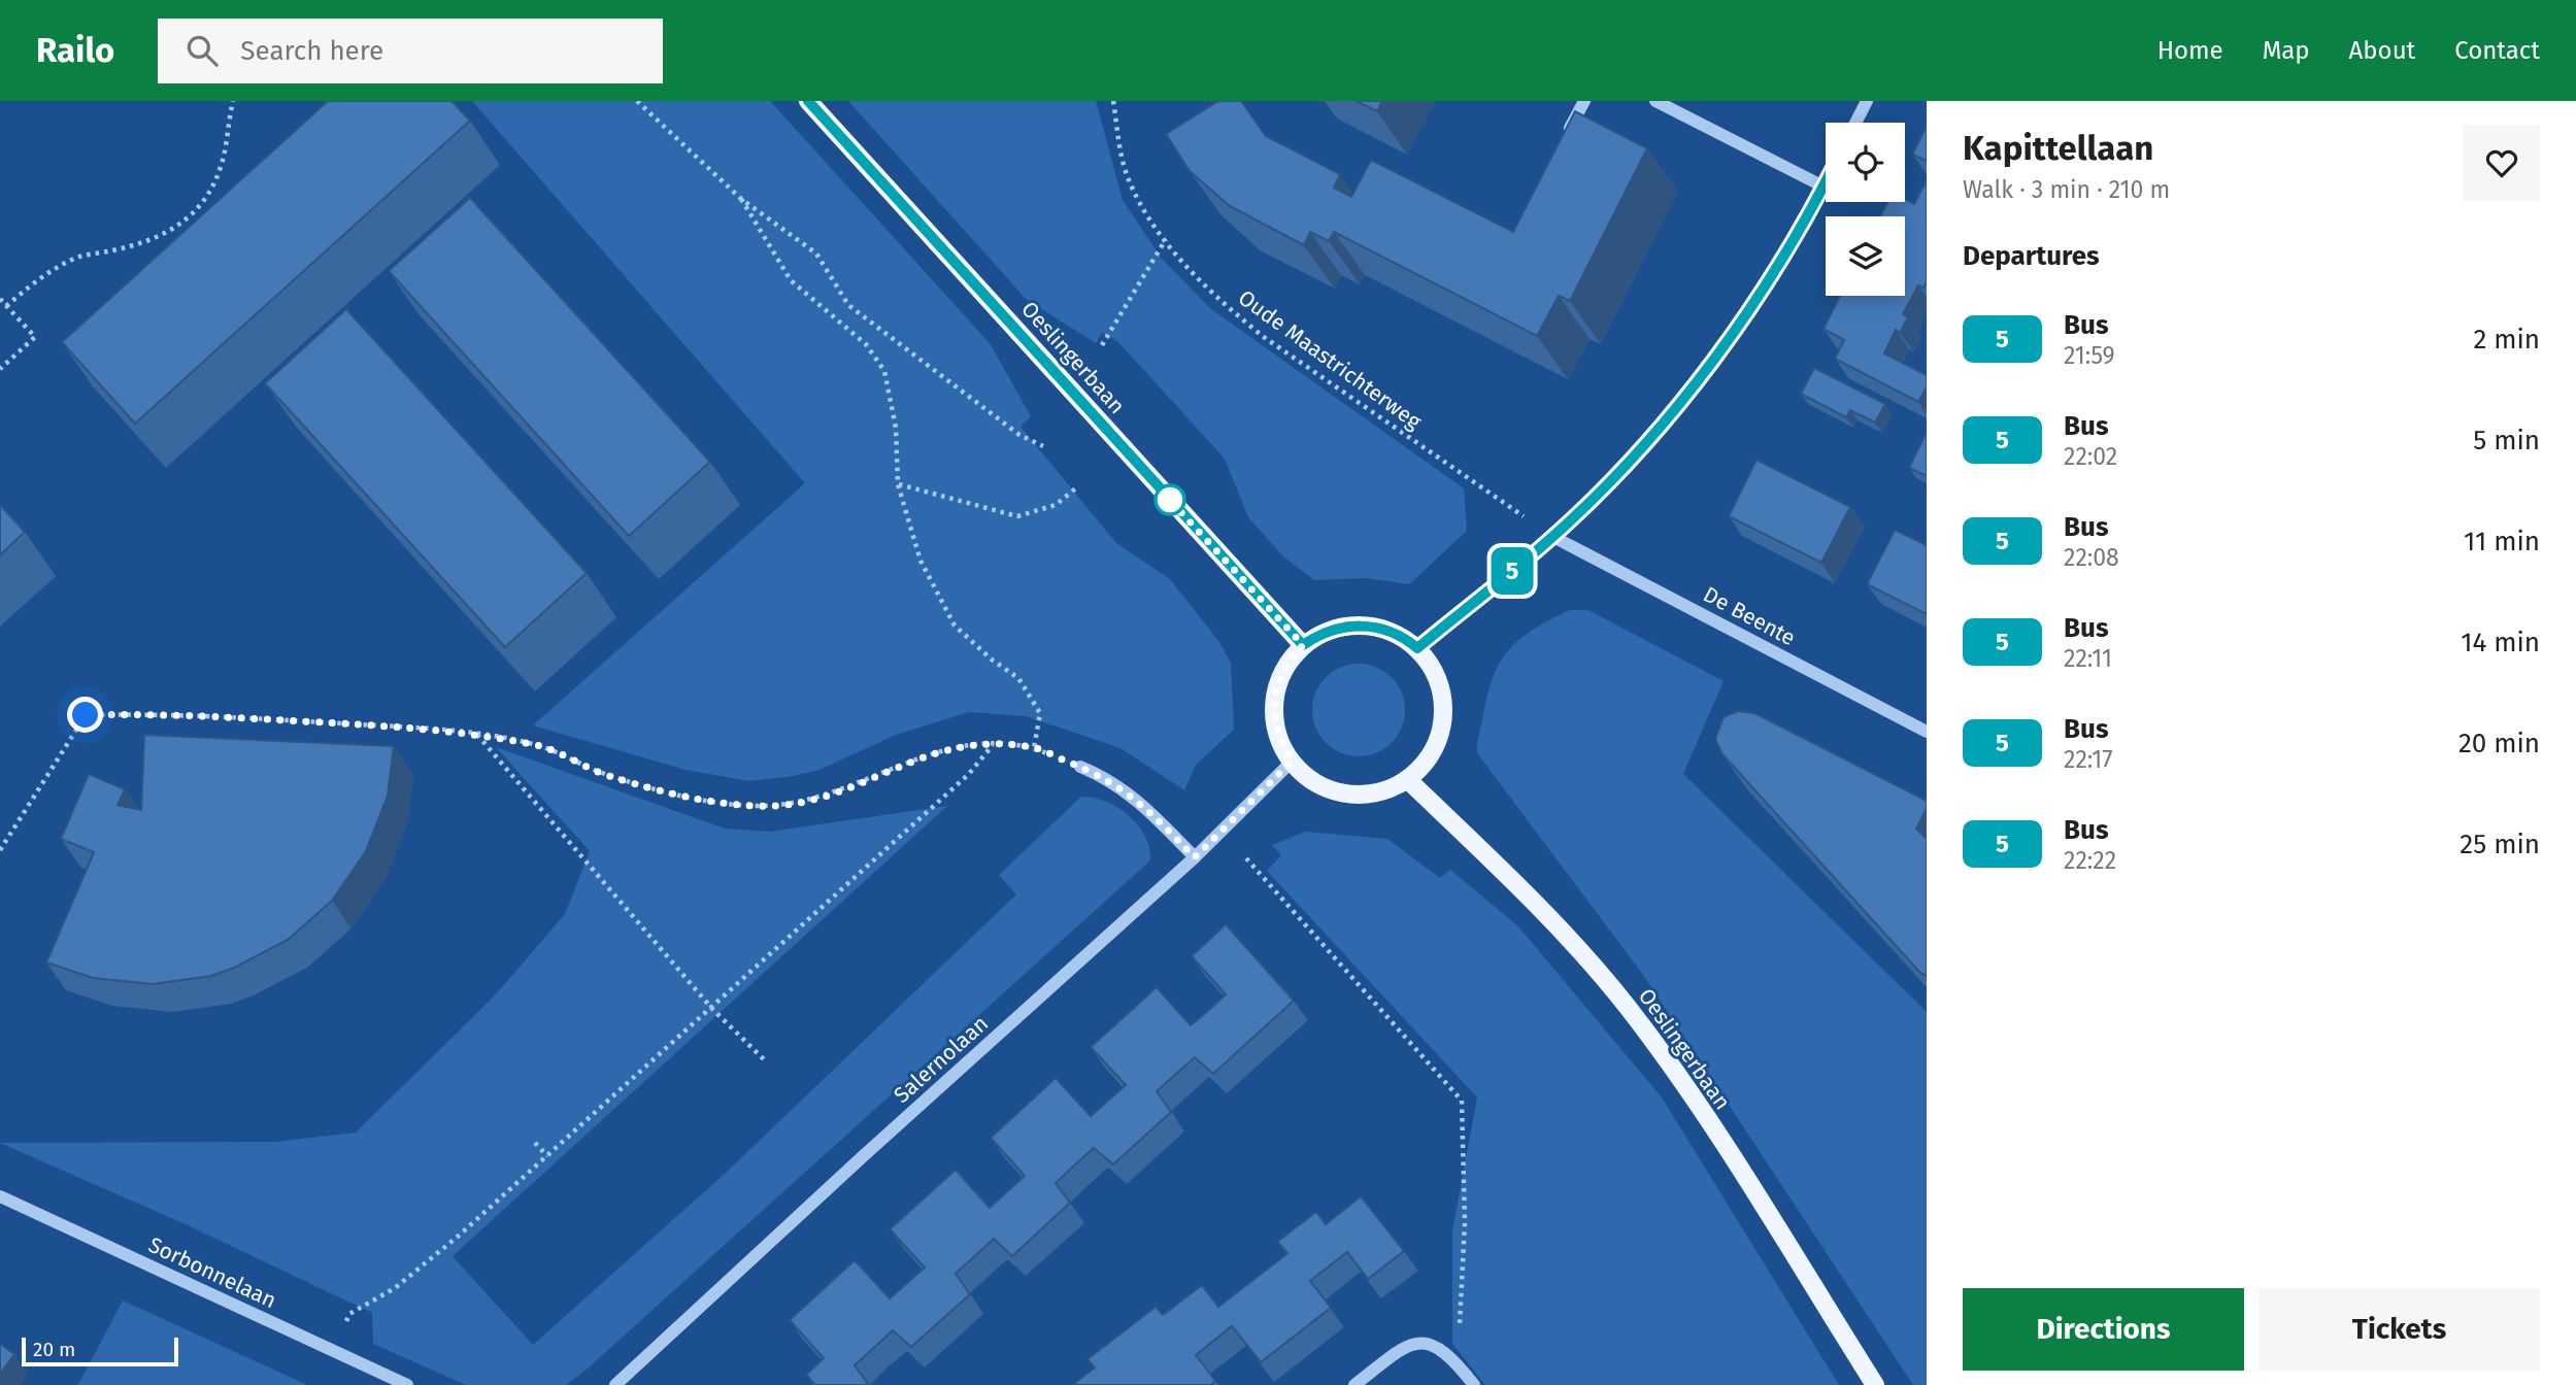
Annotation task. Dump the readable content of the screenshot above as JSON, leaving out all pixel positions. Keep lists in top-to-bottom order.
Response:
{
  "streets": {
    "main road": ["Oeslingerbaan"],
    "street": ["De Beente", "Salernolaan", "Sorbonnelaan"],
    "path": ["Oude Maastrichterweg"]
  },
  "crossings": [
    ["Oeslingerbaan", "Salernolaan"]
  ],
  "lines": ["bus line 5"],
  "scale_bar": "20 m",
  "page": {
    "header": "Railo",
    "search": "Search here",
    "nav": [
      "Home",
      "Map",
      "About",
      "Contact"
    ],
    "on_map": "5",
    "heading": [
      ["Kapittellaan", "Walk · 3 min · 210 m"],
      "Departures"
    ],
    "list": [
      {
        "mark": "5",
        "name": "Bus",
        "note": "21:59",
        "value": "2 min"
      },
      {
        "mark": "5",
        "name": "Bus",
        "note": "22:02",
        "value": "5 min"
      },
      {
        "mark": "5",
        "name": "Bus",
        "note": "22:08",
        "value": "11 min"
      },
      {
        "mark": "5",
        "name": "Bus",
        "note": "22:11",
        "value": "14 min"
      },
      {
        "mark": "5",
        "name": "Bus",
        "note": "22:17",
        "value": "20 min"
      },
      {
        "mark": "5",
        "name": "Bus",
        "note": "22:22",
        "value": "25 min"
      }
    ],
    "buttons": ["Directions", "Tickets"],
    "scale": "20 m"
  }
}
